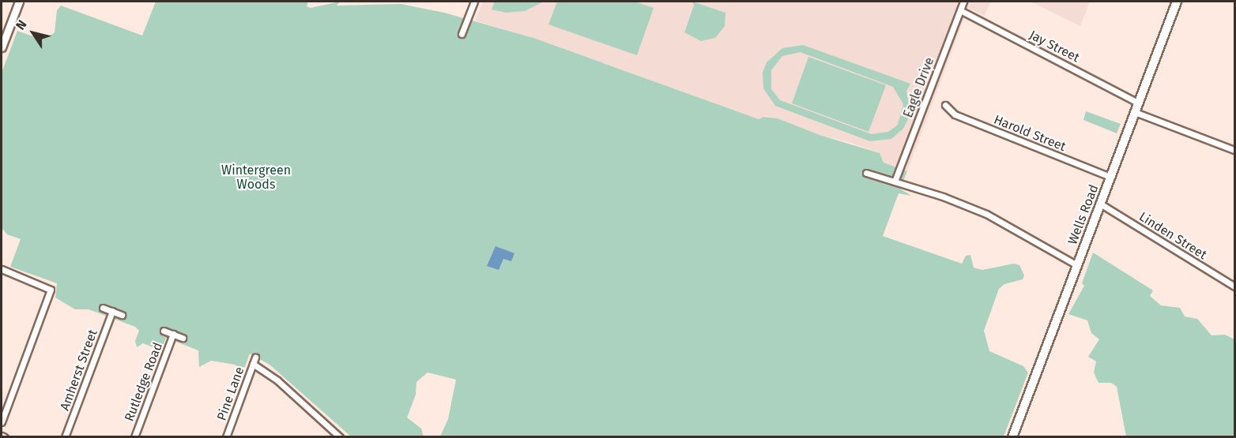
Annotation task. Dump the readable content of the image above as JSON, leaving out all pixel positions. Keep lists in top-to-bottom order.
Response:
{
  "streets": {
    "main road": ["Wells Road"],
    "street": [
      "Jay Street",
      "Eagle Drive",
      "Harold Street",
      "Linden Street",
      "Amherst Street",
      "Rutledge Road",
      "Pine Lane"
    ]
  },
  "crossings": [
    ["Jay Street", "Eagle Drive"],
    ["Jay Street", "Wells Road"],
    ["Harold Street", "Wells Road"],
    ["Wells Road", "Linden Street"]
  ],
  "parks": ["Wintergreen Woods"],
  "north": "top left"
}
